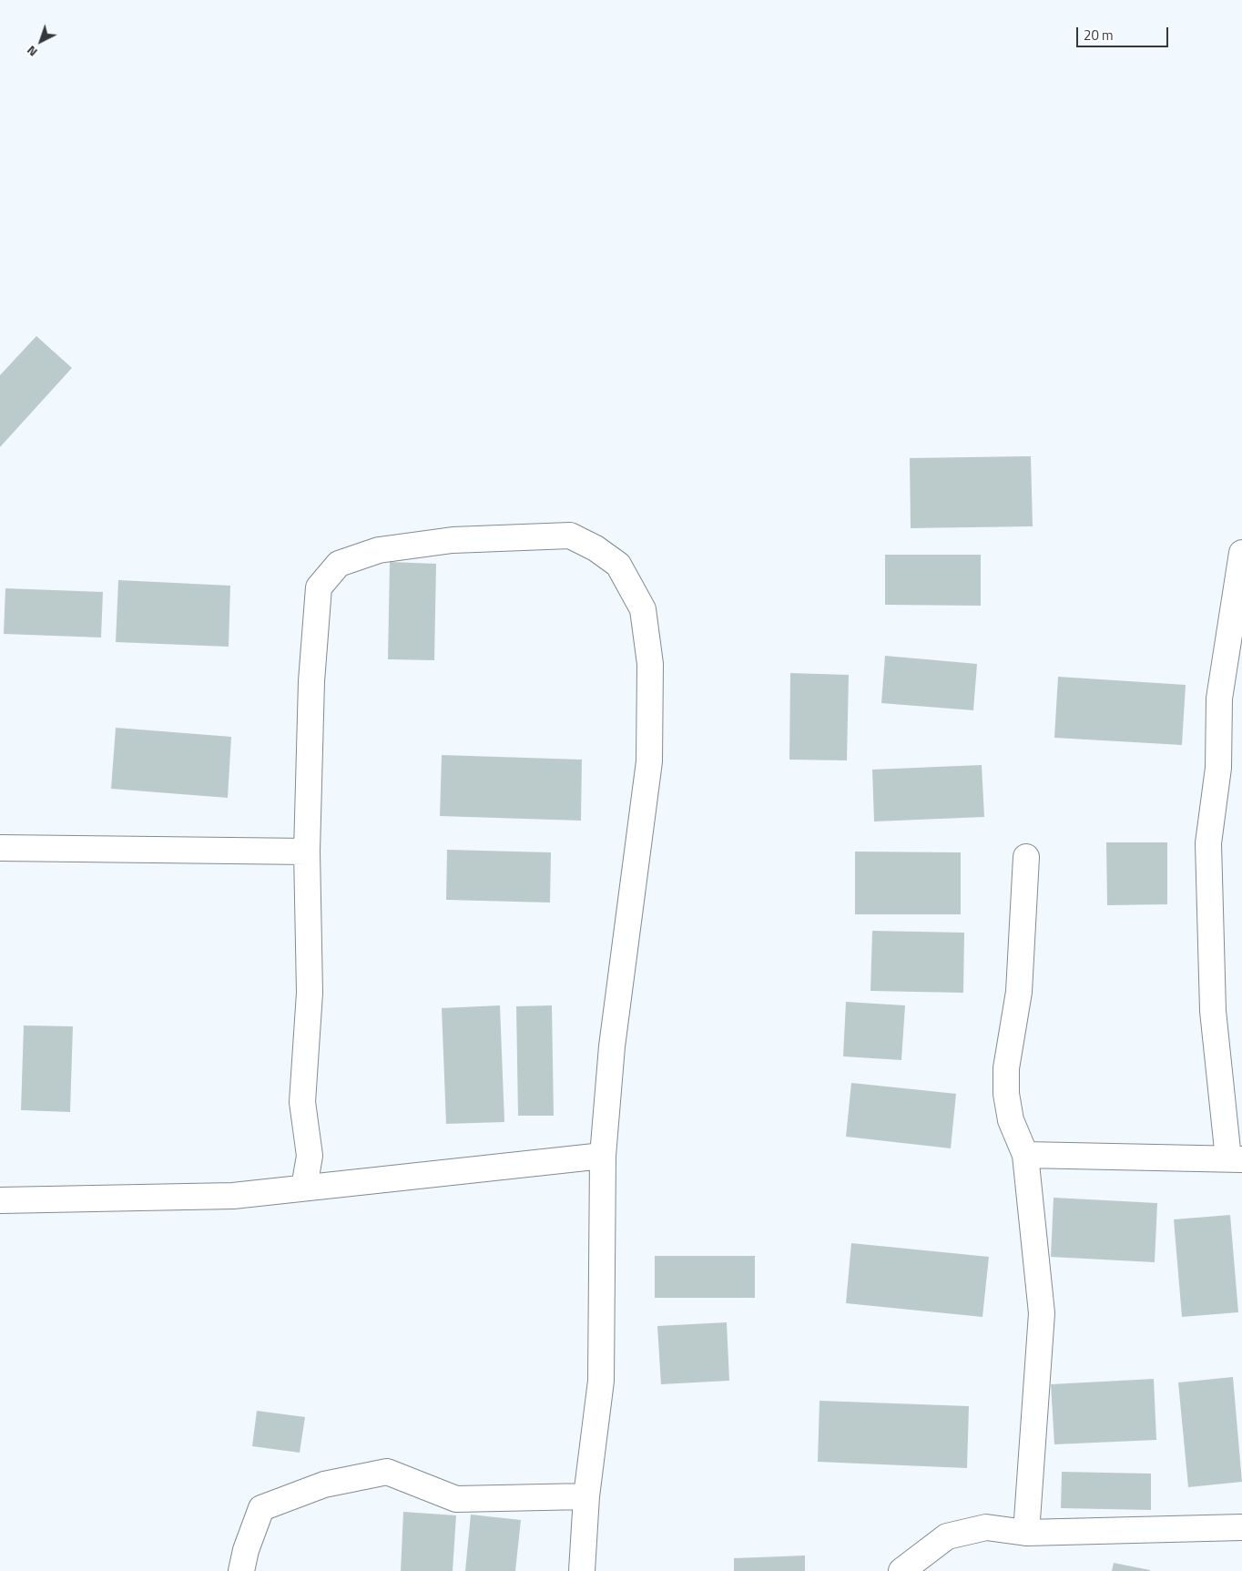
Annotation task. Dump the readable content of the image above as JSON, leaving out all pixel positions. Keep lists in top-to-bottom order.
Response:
{
  "scale_bar": "20 m",
  "north": "bottom left"
}
